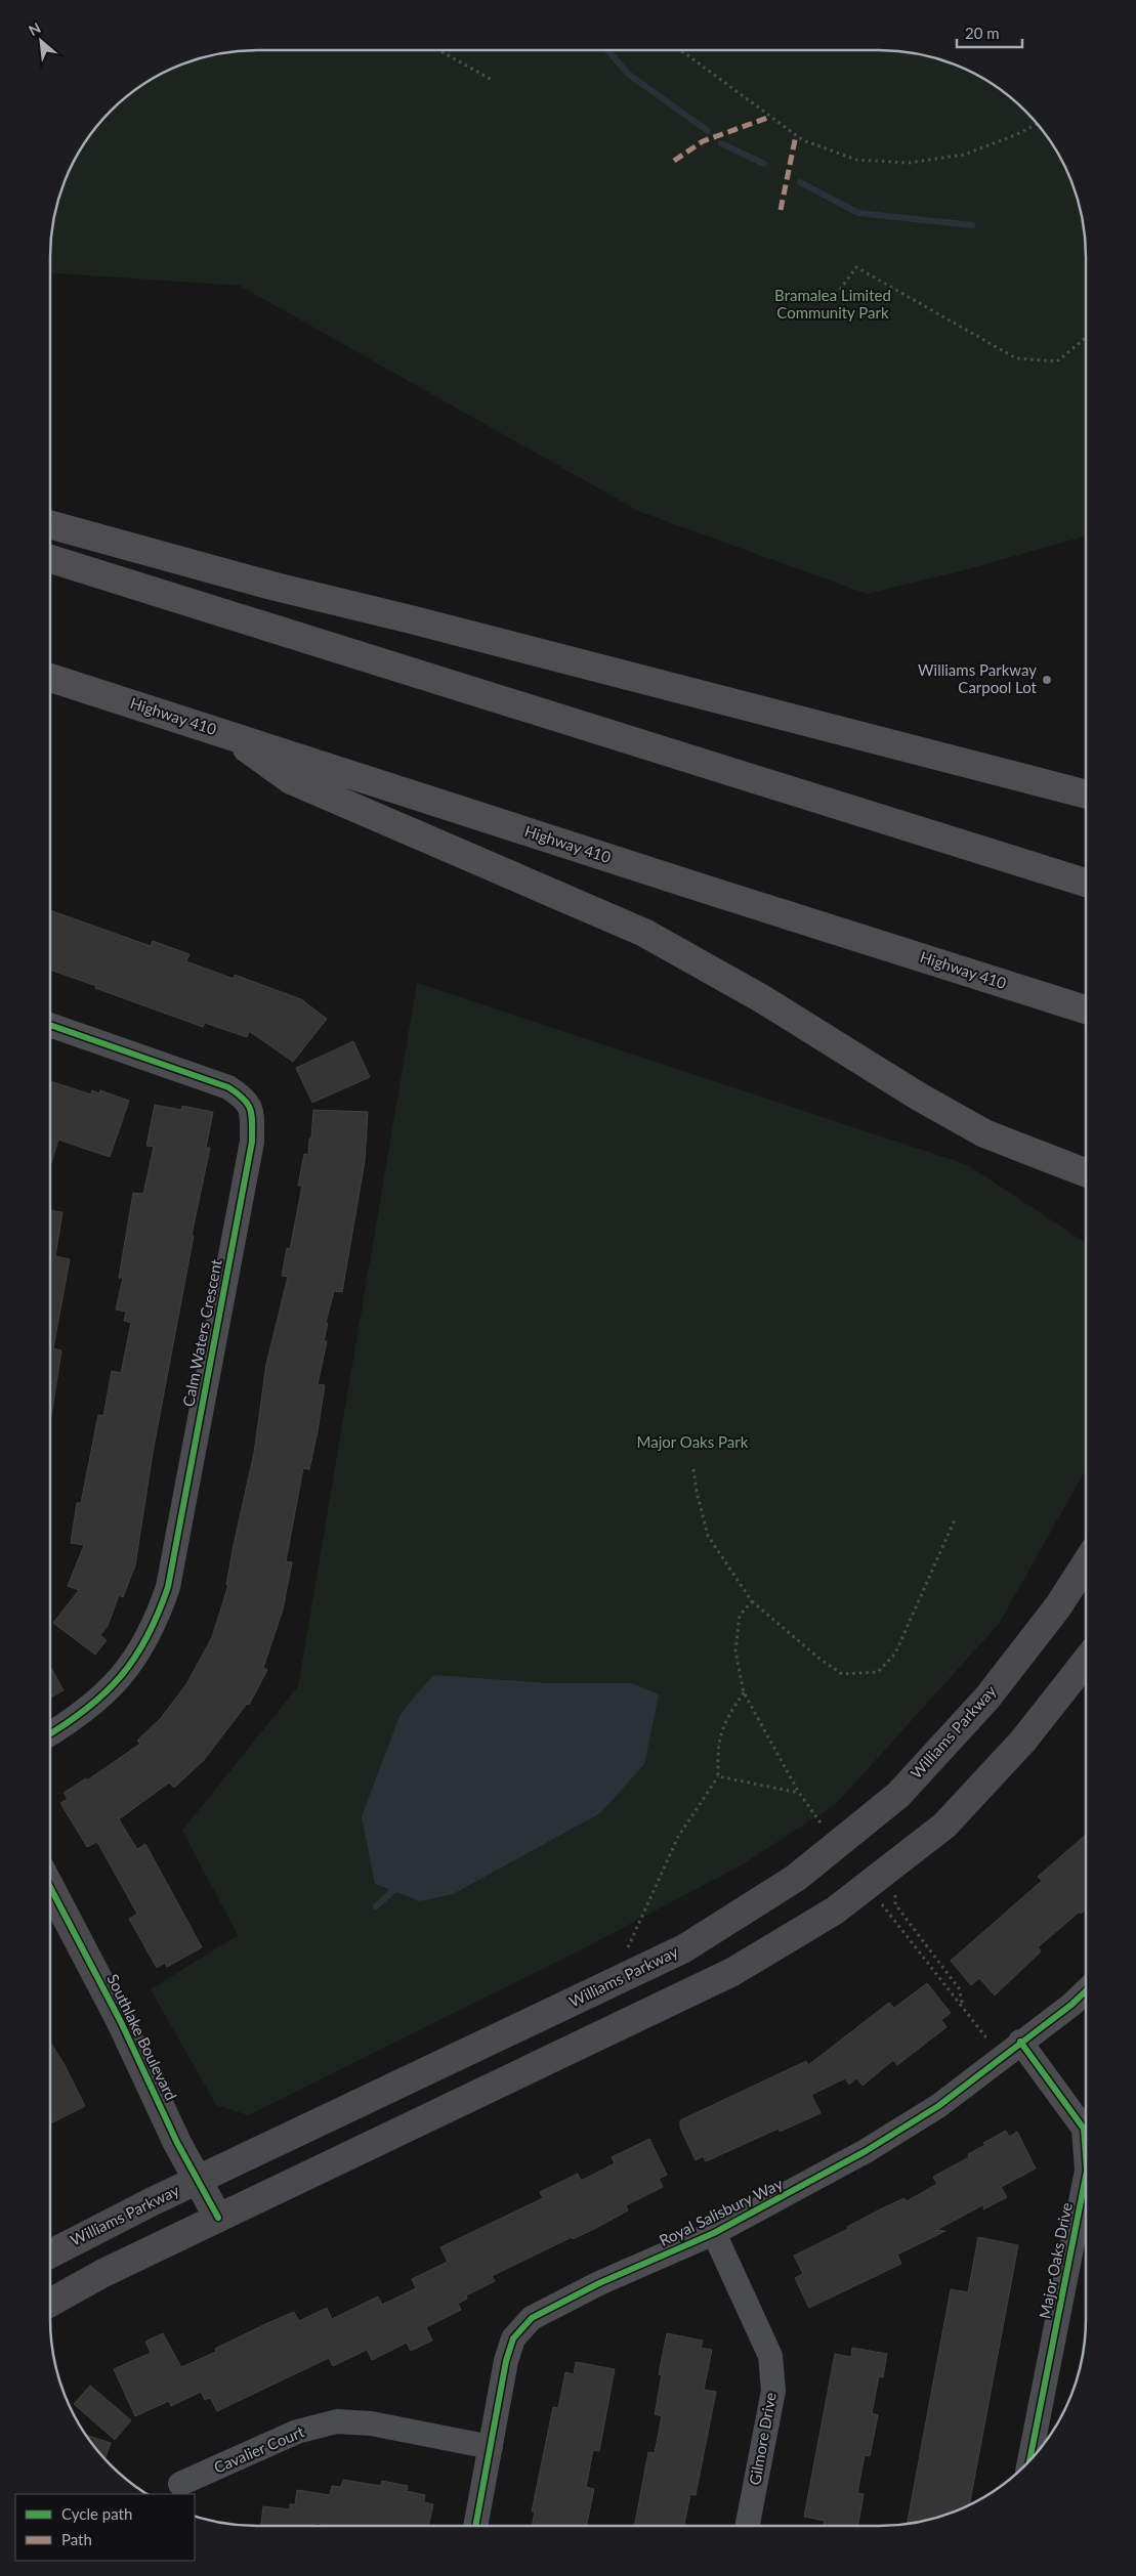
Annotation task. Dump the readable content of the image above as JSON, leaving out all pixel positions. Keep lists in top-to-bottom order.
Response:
{
  "streets": {
    "highway": ["Highway 410"],
    "main road": ["Williams Parkway", "Southlake Boulevard"],
    "street": [
      "Calm Waters Crescent",
      "Royal Salisbury Way",
      "Major Oaks Drive",
      "Gilmore Drive",
      "Cavalier Court"
    ]
  },
  "crossings": [
    ["Williams Parkway", "Southlake Boulevard"],
    ["Royal Salisbury Way", "Major Oaks Drive"],
    ["Royal Salisbury Way", "Gilmore Drive"],
    ["Royal Salisbury Way", "Cavalier Court"]
  ],
  "parks": ["Bramalea Limited Community Park", "Major Oaks Park"],
  "places": ["Williams Parkway Carpool Lot"],
  "legend": ["Cycle path", "Path"],
  "scale_bar": "20 m",
  "north": "top left"
}
